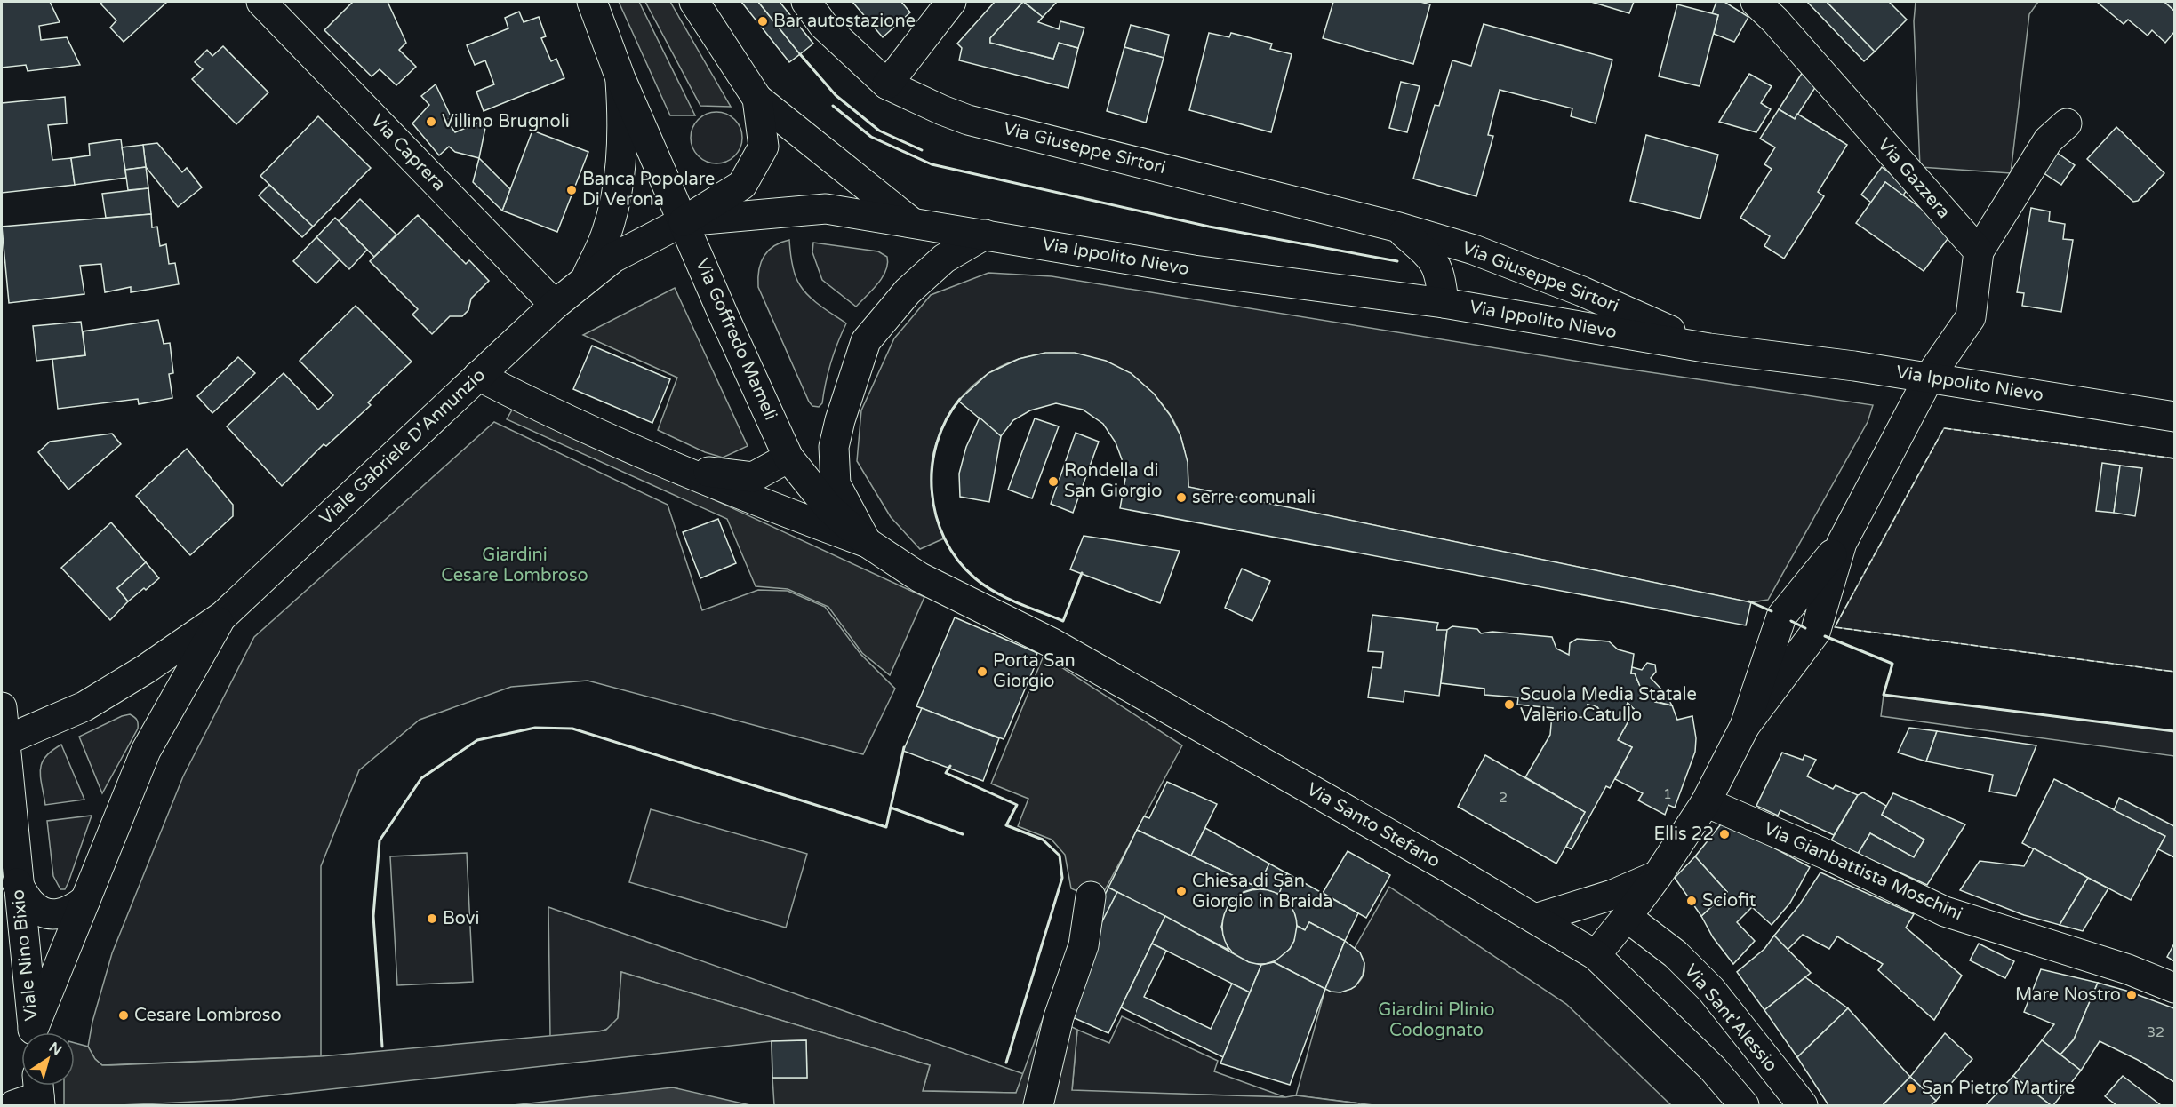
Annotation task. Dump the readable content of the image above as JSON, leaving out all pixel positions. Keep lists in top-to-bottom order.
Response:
{
  "streets": {
    "street": [
      "Via Giuseppe Sirtori",
      "Via Caprera",
      "Via Gazzera",
      "Via Ippolito Nievo",
      "Via Goffredo Mameli",
      "Viale Gabriele D'Annunzio",
      "Via Santo Stefano",
      "Via Gianbattista Moschini",
      "Viale Nino Bixio",
      "Via Sant'Alessio"
    ]
  },
  "crossings": [
    ["Via Giuseppe Sirtori", "Via Ippolito Nievo"],
    ["Via Caprera", "Viale Gabriele D'Annunzio"],
    ["Via Ippolito Nievo", "Via Goffredo Mameli"],
    ["Via Ippolito Nievo", "Viale Gabriele D'Annunzio"],
    ["Via Goffredo Mameli", "Viale Gabriele D'Annunzio"],
    ["Via Goffredo Mameli", "Via Santo Stefano"],
    ["Viale Gabriele D'Annunzio", "Viale Nino Bixio"]
  ],
  "parks": ["Giardini Cesare Lombroso", "Giardini Plinio Codognato"],
  "places": [
    "Bar autostazione",
    "Villino Brugnoli",
    "Banca Popolare Di Verona",
    "Rondella di San Giorgio",
    "serre comunali",
    "Porta San Giorgio",
    "Scuola Media Statale Valerio Catullo",
    "Ellis 22",
    "Chiesa di San Giorgio in Braida",
    "Sciofit",
    "Bovi",
    "Mare Nostro",
    "Cesare Lombroso",
    "San Pietro Martire"
  ],
  "house_numbers": ["1", "2", "32"],
  "north": "top right"
}
